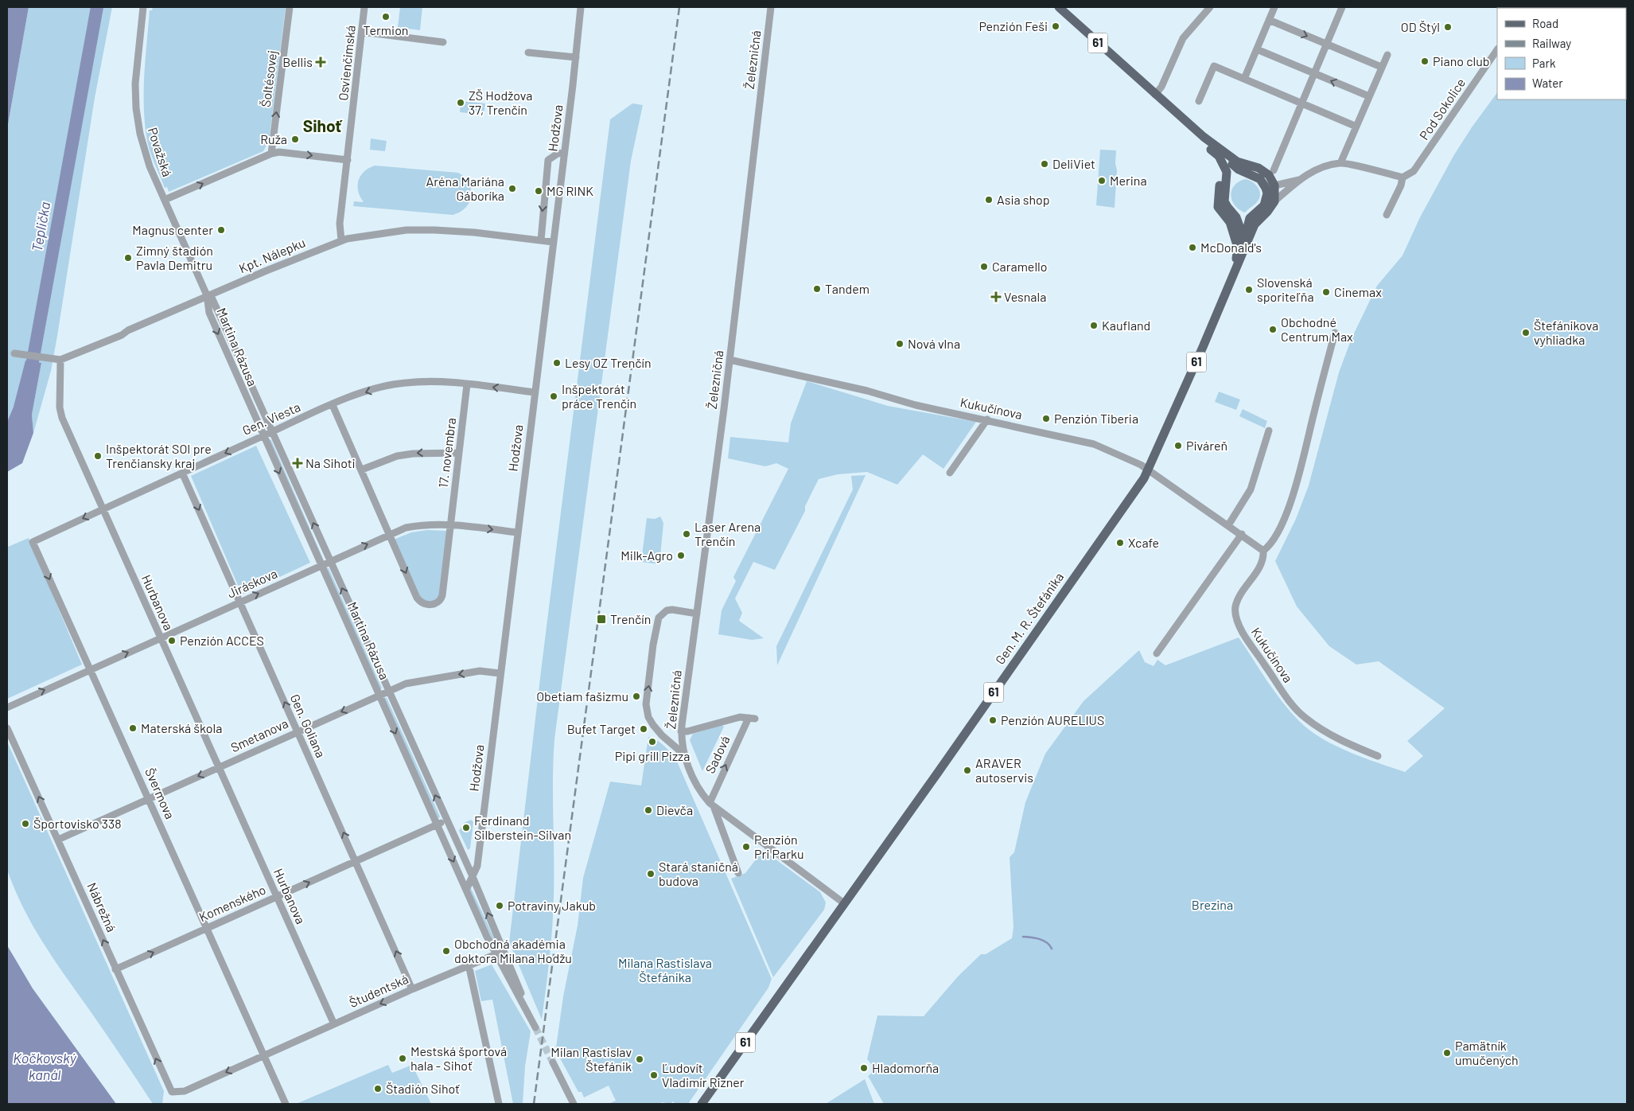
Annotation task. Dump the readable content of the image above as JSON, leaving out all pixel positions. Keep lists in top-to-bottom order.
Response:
{
  "streets": {
    "main road": ["61", "Gen. M. R. Štefánika"],
    "street": [
      "Železničná",
      "Osvienčimská",
      "Šoltésovej",
      "Pod Sokolice",
      "Hodžova",
      "Považská",
      "Kpt. Nálepku",
      "Martina Rázusa",
      "Kukučínova",
      "Gen. Viesta",
      "17. novembra",
      "Jiráskova",
      "Hurbanova",
      "Gen. Goliana",
      "Smetanova",
      "Sadová",
      "Švermova",
      "Komenského",
      "Nábrežná",
      "Študentská"
    ]
  },
  "crossings": [
    ["61", "Kukučínova"],
    ["61", "Gen. M. R. Štefánika"],
    ["Železničná", "Kukučínova"],
    ["Železničná", "Sadová"],
    ["Osvienčimská", "Kpt. Nálepku"],
    ["Hodžova", "Kpt. Nálepku"],
    ["Hodžova", "Martina Rázusa"],
    ["Hodžova", "Gen. Viesta"],
    ["Hodžova", "Jiráskova"],
    ["Hodžova", "Smetanova"],
    ["Považská", "Kpt. Nálepku"],
    ["Považská", "Martina Rázusa"],
    ["Kpt. Nálepku", "Martina Rázusa"],
    ["Kpt. Nálepku", "Hurbanova"],
    ["Martina Rázusa", "Gen. Viesta"],
    ["Martina Rázusa", "Jiráskova"],
    ["Martina Rázusa", "Smetanova"],
    ["Martina Rázusa", "Komenského"],
    ["Martina Rázusa", "Študentská"],
    ["Kukučínova", "Gen. M. R. Štefánika"],
    ["Gen. Viesta", "17. novembra"],
    ["Gen. Viesta", "Hurbanova"],
    ["Gen. Viesta", "Gen. Goliana"],
    ["Gen. Viesta", "Švermova"],
    ["17. novembra", "Jiráskova"],
    ["Jiráskova", "Hurbanova"],
    ["Jiráskova", "Gen. Goliana"],
    ["Jiráskova", "Švermova"],
    ["Hurbanova", "Smetanova"],
    ["Hurbanova", "Komenského"],
    ["Hurbanova", "Študentská"],
    ["Gen. Goliana", "Smetanova"],
    ["Gen. Goliana", "Komenského"],
    ["Gen. Goliana", "Študentská"],
    ["Smetanova", "Švermova"],
    ["Smetanova", "Nábrežná"],
    ["Švermova", "Komenského"],
    ["Švermova", "Študentská"],
    ["Komenského", "Nábrežná"],
    ["Nábrežná", "Študentská"]
  ],
  "one_way": [
    "Šoltésovej",
    "Gen. Viesta",
    "Jiráskova",
    "Smetanova",
    "Komenského",
    "Nábrežná",
    "Študentská"
  ],
  "districts": ["Sihoť"],
  "water": ["Teplička", "Kočkovský kanál"],
  "parks": ["Brezina", "Milana Rastislava Štefánika"],
  "places": {
    "other": [
      "Termion",
      "Penzión Feši",
      "OD Štýl",
      "Piano club",
      "ZŠ Hodžova 37, Trenčín",
      "Ruža",
      "DeliViet",
      "Merina",
      "Aréna Mariána Gáboríka",
      "MG RINK",
      "Asia shop",
      "Magnus center",
      "McDonald's",
      "Zimný štadión Pavla Demitru",
      "Caramello",
      "Tandem",
      "Slovenská sporiteľňa",
      "Cinemax",
      "Kaufland",
      "Obchodné Centrum Max",
      "Štefánikova vyhliadka",
      "Nová vlna",
      "Lesy OZ Trenčín",
      "Inšpektorát práce Trenčín",
      "Penzión Tiberia",
      "Piváreň",
      "Inšpektorát SOI pre Trenčiansky kraj",
      "Laser Arena Trenčín",
      "Xcafe",
      "Milk-Agro",
      "Penzión ACCES",
      "Obetiam fašizmu",
      "Penzión AURELIUS",
      "Materská škola",
      "Bufet Target",
      "Pipi grill Pizza",
      "ARAVER autoservis",
      "Dievča",
      "Športovisko 338",
      "Ferdinand Silberstein-Silvan",
      "Penzión Pri Parku",
      "Stará staničná budova",
      "Potraviny Jakub",
      "Obchodná akadémia doktora Milana Hodžu",
      "Pamätník umučených",
      "Mestská športová hala - Sihoť",
      "Milan Rastislav Štefánik",
      "Hladomorňa",
      "Ľudovít Vladimír Rizner",
      "Štadión Sihoť"
    ],
    "health": ["Bellis", "Vesnala", "Na Sihoti"],
    "transit": ["Trenčín"]
  },
  "legend": [
    "Road",
    "Railway",
    "Park",
    "Water"
  ]
}
